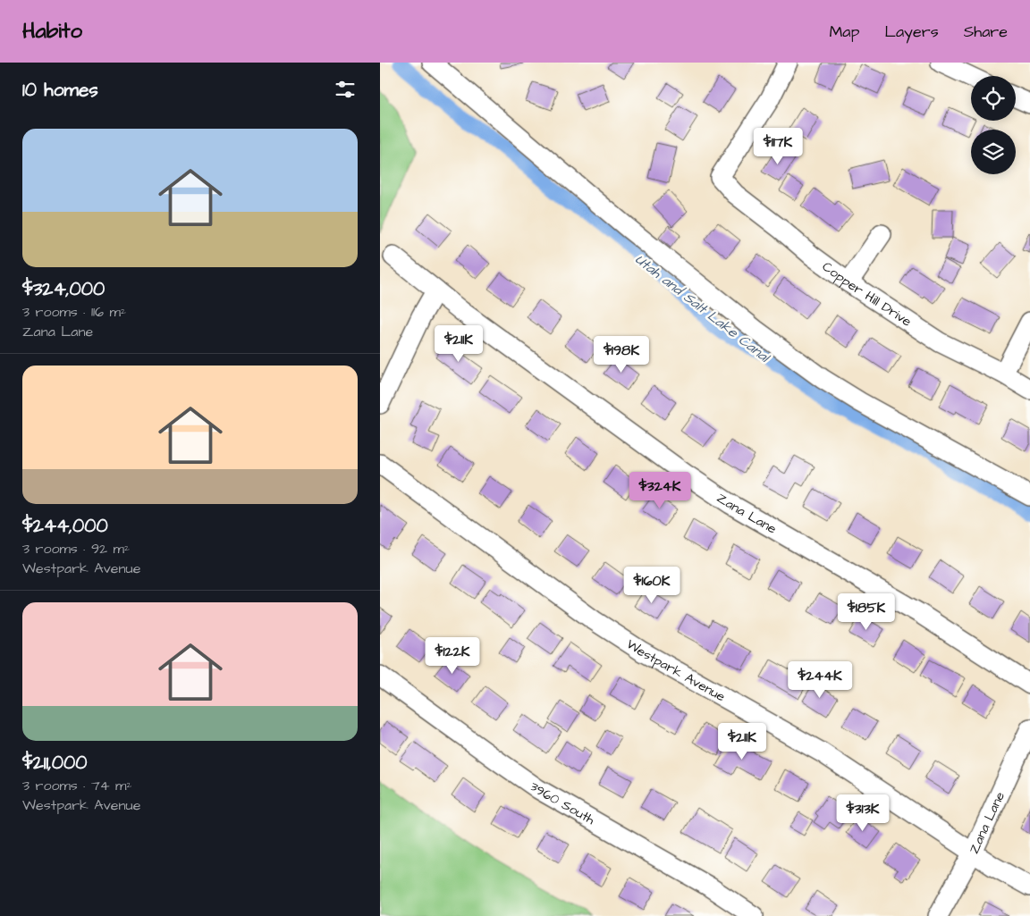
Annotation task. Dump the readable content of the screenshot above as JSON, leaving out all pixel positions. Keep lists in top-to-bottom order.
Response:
{
  "streets": {
    "street": [
      "Copper Hill Drive",
      "Zana Lane",
      "Westpark Avenue",
      "3960 South"
    ]
  },
  "crossings": [
    ["Zana Lane", "Westpark Avenue"]
  ],
  "water": ["Utah and Salt Lake Canal"],
  "page": {
    "header": "Habito",
    "nav": ["Map", "Layers", "Share"],
    "heading": "10 homes",
    "list": [
      {
        "name": "$324,000",
        "note": "3 rooms · 116 m² · Zana Lane"
      },
      {
        "name": "$244,000",
        "note": "3 rooms · 92 m² · Westpark Avenue"
      },
      {
        "name": "$211,000",
        "note": "3 rooms · 74 m² · Westpark Avenue"
      }
    ],
    "price": [
      "$117K",
      "$211K",
      "$198K",
      "$324K",
      "$160K",
      "$185K",
      "$122K",
      "$244K",
      "$211K",
      "$313K"
    ]
  }
}
